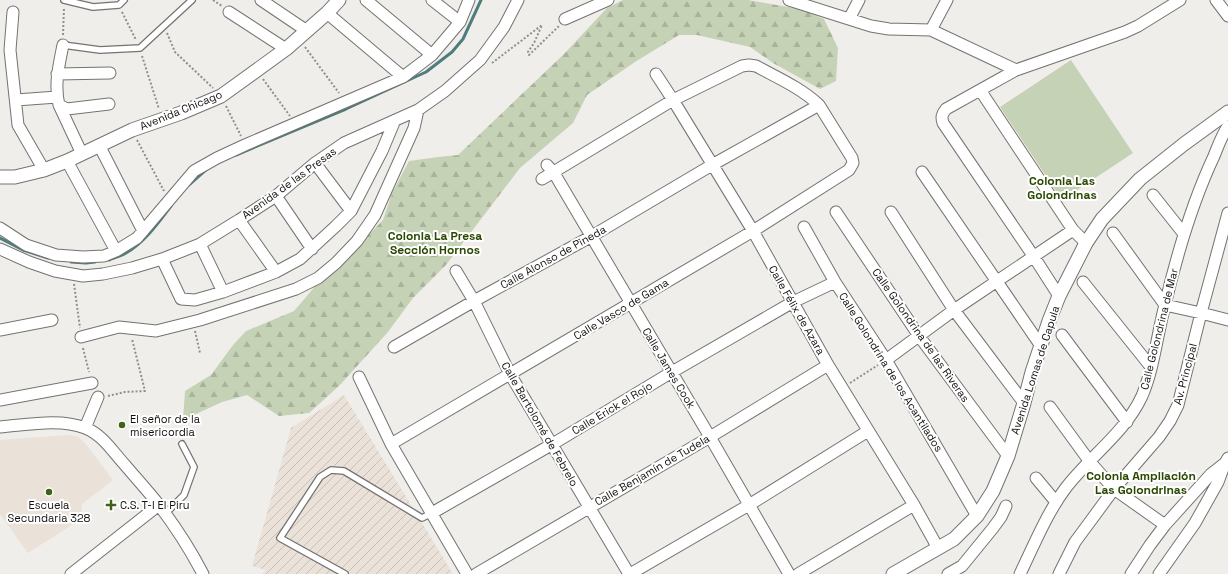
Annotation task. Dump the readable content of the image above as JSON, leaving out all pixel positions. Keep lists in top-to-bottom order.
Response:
{
  "streets": {
    "street": [
      "Avenida Chicago",
      "Avenida de las Presas",
      "Calle Alonso de Pineda",
      "Calle Vasco de Gama",
      "Calle Félix de Azara",
      "Calle Golondrina de Mar",
      "Calle Golondrina de las Riveras",
      "Calle James Cook",
      "Avenida Lomas de Capula",
      "Calle Golondrina de los Acantilados",
      "Av. Principal",
      "Calle Erick el Rojo",
      "Calle Bartolomé de Febrelo",
      "Calle Benjamín de Tudela"
    ]
  },
  "crossings": [
    ["Calle Alonso de Pineda", "Calle Vasco de Gama"],
    ["Calle Alonso de Pineda", "Calle Félix de Azara"],
    ["Calle Alonso de Pineda", "Calle James Cook"],
    ["Calle Alonso de Pineda", "Calle Bartolomé de Febrelo"],
    ["Calle Vasco de Gama", "Calle Félix de Azara"],
    ["Calle Vasco de Gama", "Calle James Cook"],
    ["Calle Vasco de Gama", "Calle Bartolomé de Febrelo"],
    ["Calle Félix de Azara", "Avenida Lomas de Capula"],
    ["Calle Félix de Azara", "Calle Erick el Rojo"],
    ["Calle Félix de Azara", "Calle Benjamín de Tudela"],
    ["Calle Golondrina de las Riveras", "Avenida Lomas de Capula"],
    ["Calle James Cook", "Calle Erick el Rojo"],
    ["Calle James Cook", "Calle Benjamín de Tudela"],
    ["Avenida Lomas de Capula", "Calle Golondrina de los Acantilados"],
    ["Calle Golondrina de los Acantilados", "Calle Erick el Rojo"],
    ["Calle Erick el Rojo", "Calle Bartolomé de Febrelo"],
    ["Calle Bartolomé de Febrelo", "Calle Benjamín de Tudela"]
  ],
  "districts": ["Colonia Las Golondrinas", "Colonia La Presa Sección Hornos", "Colonia Ampliación Las Golondrinas"],
  "places": {
    "other": ["El señor de la misericordia", "Escuela Secundaria 328"],
    "health": ["C.S. T-I El Piru"]
  }
}
